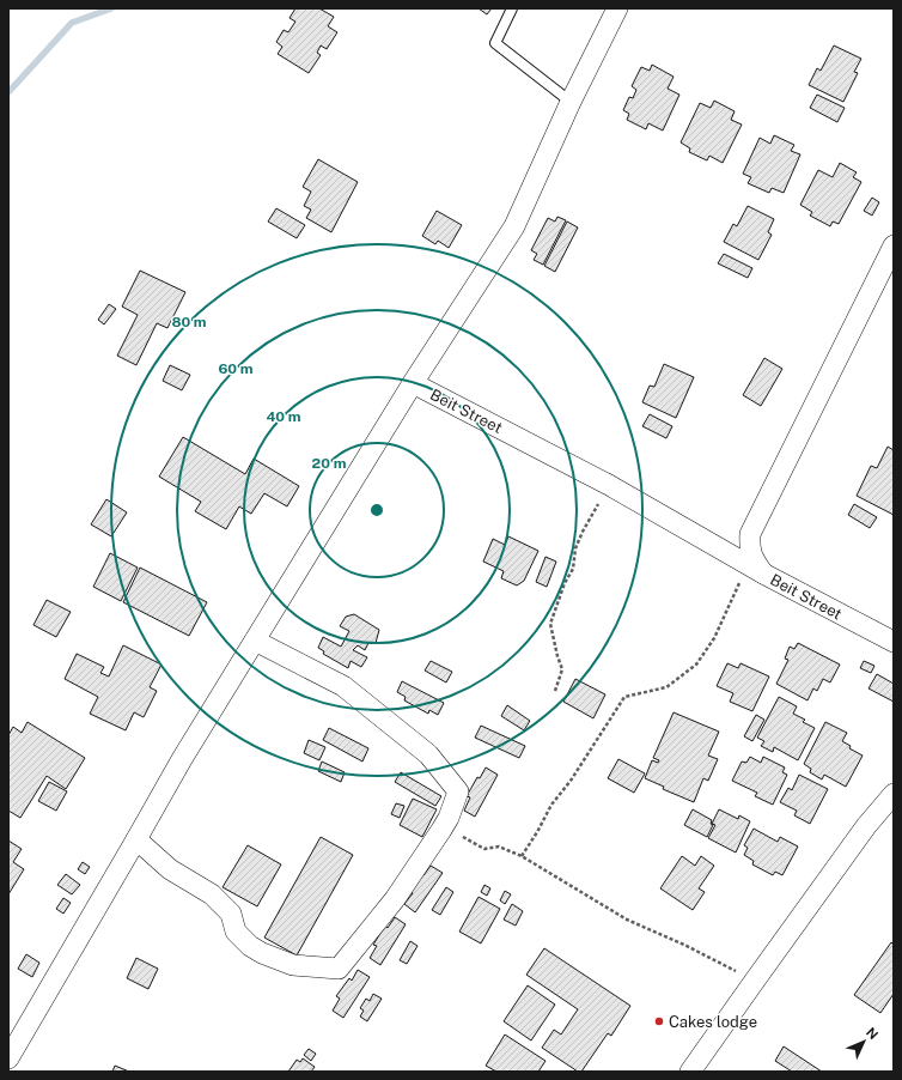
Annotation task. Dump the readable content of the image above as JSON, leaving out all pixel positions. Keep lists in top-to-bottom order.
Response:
{
  "streets": {
    "street": ["Beit Street"]
  },
  "places": ["Cakes lodge"],
  "north": "top right",
  "rings": [
    "80 m",
    "60 m",
    "40 m",
    "20 m"
  ]
}
